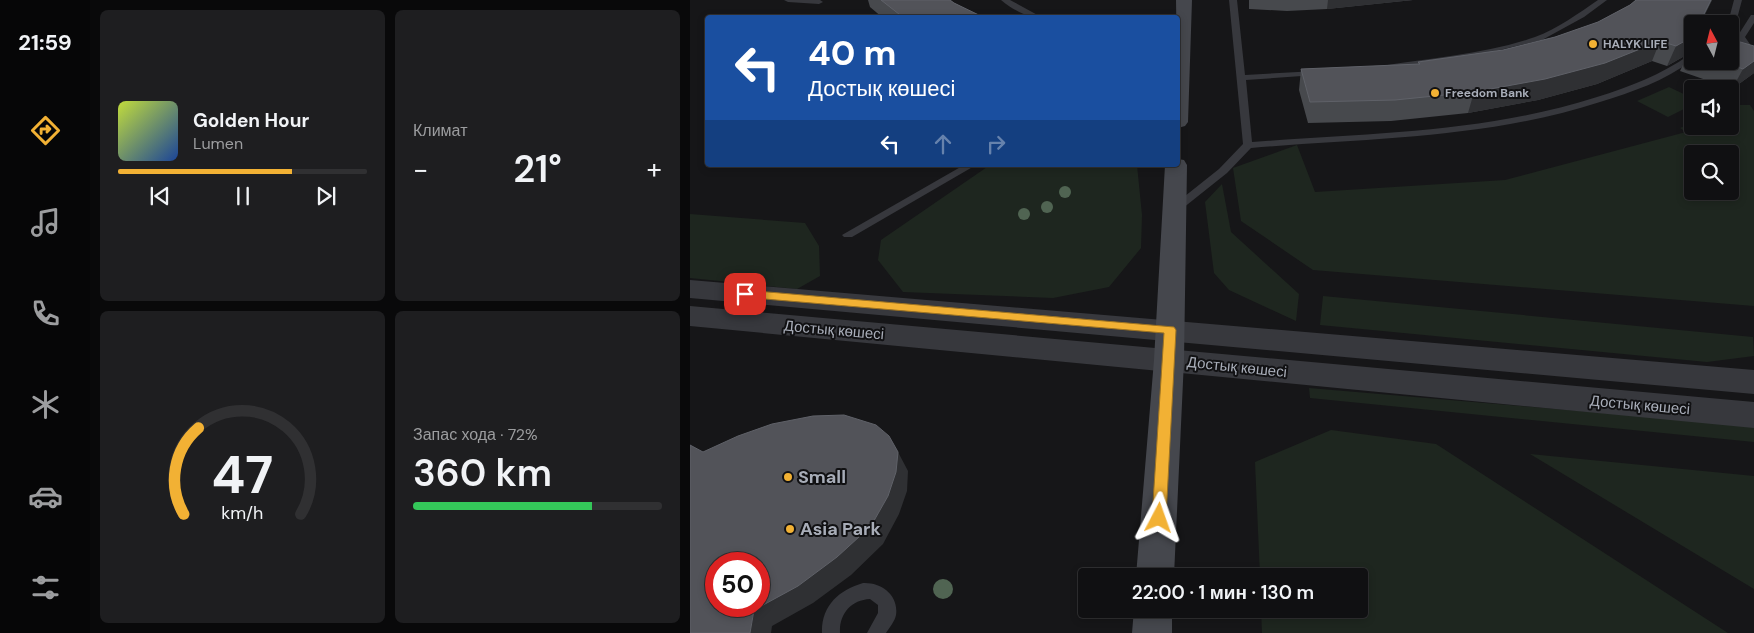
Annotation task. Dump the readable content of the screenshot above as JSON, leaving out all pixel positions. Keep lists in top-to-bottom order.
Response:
{
  "streets": {
    "street": ["Достық көшесі"]
  },
  "places": [
    "HALYK LIFE",
    "Freedom Bank",
    "Small",
    "Asia Park"
  ],
  "north": "top",
  "page": {
    "tabs": "21:59",
    "tile": [
      "Климат",
      ["Запас хода · 72%", "360 km"]
    ],
    "turn": ["40 m", "Достық көшесі"],
    "song": ["Golden Hour", "Lumen"],
    "heat": ["−", "21°", "+"],
    "limit": "50",
    "trip": "22:00 · 1 мин · 130 m",
    "gauge": ["47", "km/h"]
  }
}
